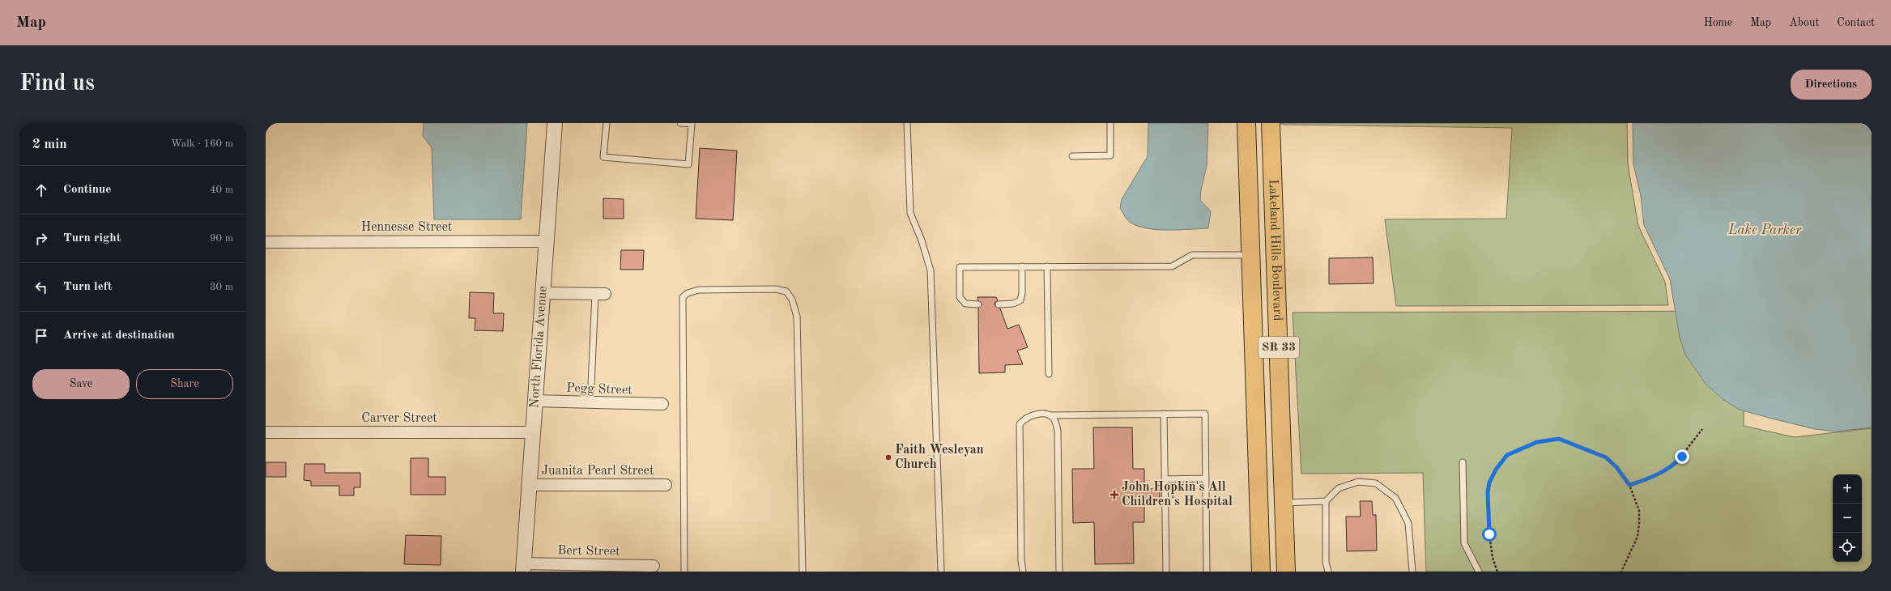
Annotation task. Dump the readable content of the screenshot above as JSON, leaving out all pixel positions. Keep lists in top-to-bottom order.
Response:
{
  "streets": {
    "main road": ["Lakeland Hills Boulevard", "SR 33"],
    "street": [
      "Hennesse Street",
      "North Florida Avenue",
      "Pegg Street",
      "Carver Street",
      "Juanita Pearl Street",
      "Bert Street"
    ]
  },
  "crossings": [
    ["Hennesse Street", "North Florida Avenue"],
    ["North Florida Avenue", "Pegg Street"],
    ["North Florida Avenue", "Carver Street"],
    ["North Florida Avenue", "Juanita Pearl Street"],
    ["North Florida Avenue", "Bert Street"]
  ],
  "water": ["Lake Parker"],
  "places": {
    "other": ["Faith Wesleyan Church"],
    "health": ["John Hopkin's All Children's Hospital"]
  },
  "page": {
    "header": "Map",
    "nav": [
      "Home",
      "Map",
      "About",
      "Contact"
    ],
    "buttons": [
      "Directions",
      ["Save", "Share"]
    ],
    "title": "Find us",
    "heading": ["2 min", "Walk · 160 m"],
    "list": [
      ["Continue", "40 m"],
      ["Turn right", "90 m"],
      ["Turn left", "30 m"],
      "Arrive at destination"
    ],
    "map_buttons": ["+", "−"]
  }
}
